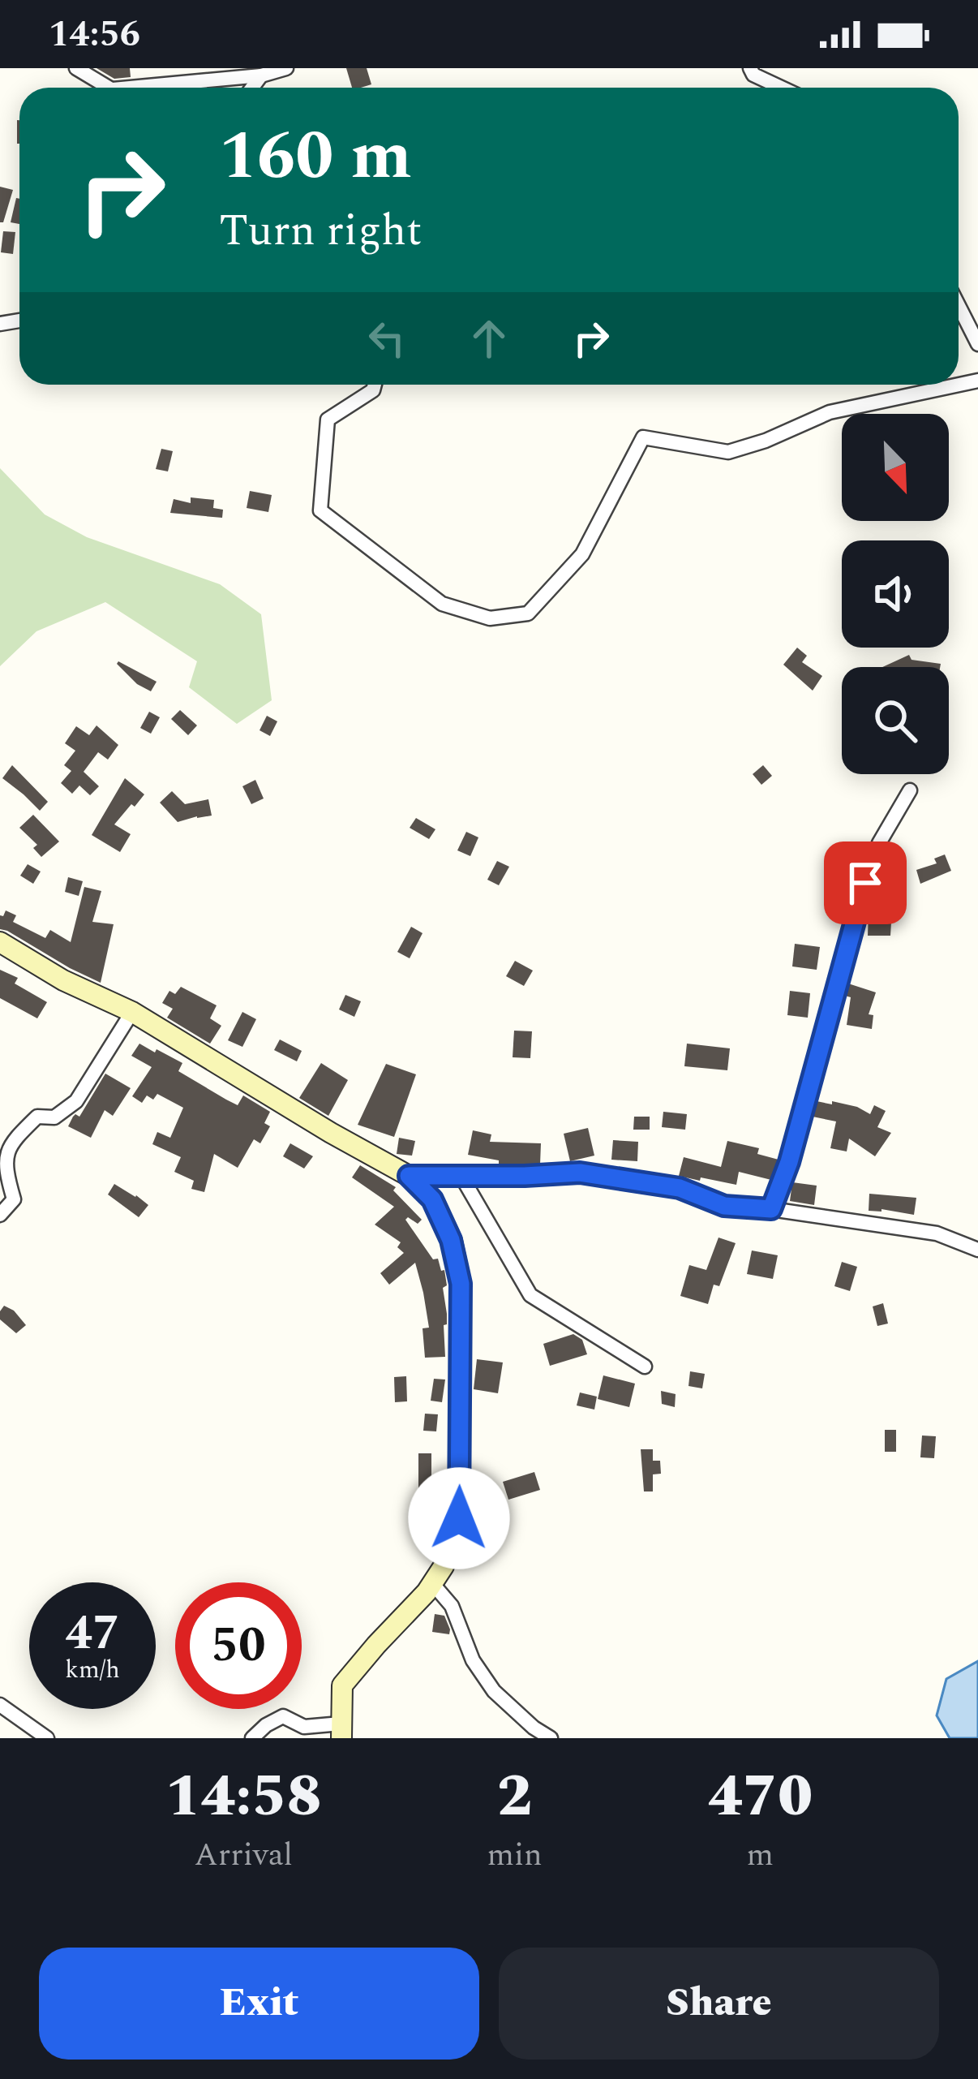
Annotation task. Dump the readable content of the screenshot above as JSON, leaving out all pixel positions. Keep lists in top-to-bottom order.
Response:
{
  "north": "bottom right",
  "page": {
    "status": "14:56",
    "turn": ["160 m", "Turn right"],
    "speed": "47 km/h",
    "limit": "50",
    "eta": [
      "14:58",
      "Arrival",
      "2",
      "min",
      "470",
      "m"
    ],
    "buttons": ["Exit", "Share"]
  }
}
